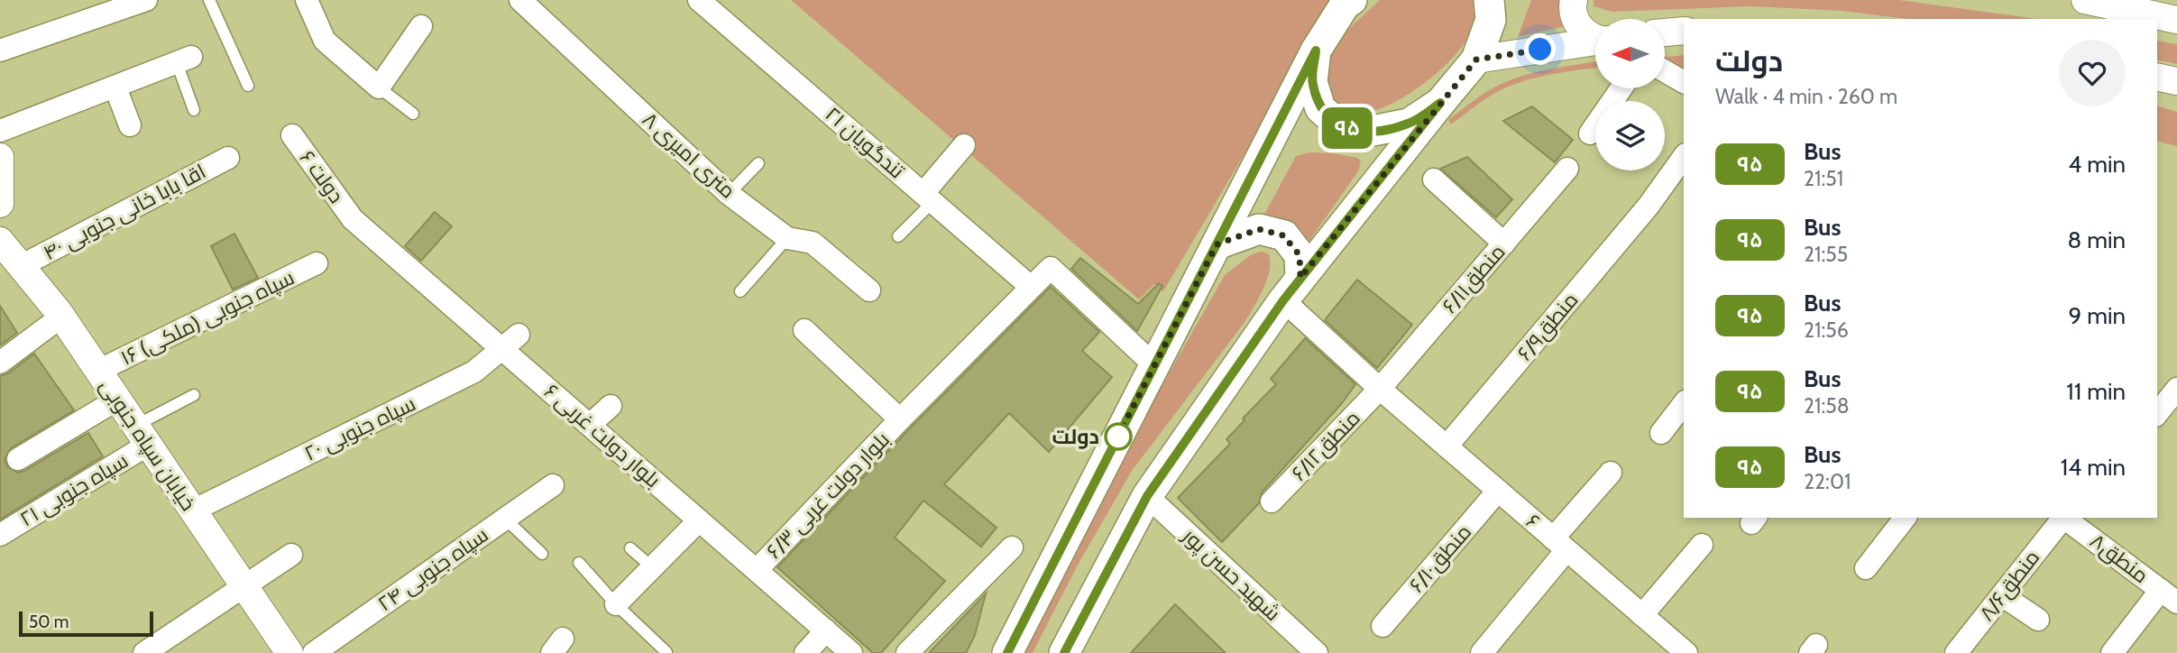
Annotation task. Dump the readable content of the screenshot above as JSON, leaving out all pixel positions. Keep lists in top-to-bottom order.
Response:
{
  "streets": {
    "street": [
      "۲۱ تندگویان",
      "۸ متری امیری",
      "۶ دولت",
      "۴۰ اقا بابا خانی جنوبی",
      "منطق۶/۱۱",
      "۱۶ سپاه جنوبی (ملکی)",
      "منطق۶/۹",
      "۲۰ سپاه جنوبی",
      "بلوار دولت غربی ۶",
      "خیابان سپاه جنوبی",
      "منطق۶/۱۲",
      "۲۱ سپاه جنوبی",
      "بلوار دولت غربی ۶/۳",
      "۶",
      "منطق۶/۱۰",
      "منطق۸",
      "۲۴ سپاه جنوبی",
      "شهید حسن پور",
      "منطق۸/۶"
    ]
  },
  "crossings": [
    ["۲۱ تندگویان", "بلوار دولت غربی ۶/۳"],
    ["۶ دولت", "بلوار دولت غربی ۶"],
    ["۴۰ اقا بابا خانی جنوبی", "خیابان سپاه جنوبی"],
    ["منطق۶/۱۱", "منطق۶/۱۲"],
    ["منطق۶/۱۱", "۶"],
    ["۱۶ سپاه جنوبی (ملکی)", "خیابان سپاه جنوبی"],
    ["منطق۶/۹", "۶"],
    ["۲۰ سپاه جنوبی", "بلوار دولت غربی ۶"],
    ["۲۰ سپاه جنوبی", "خیابان سپاه جنوبی"],
    ["بلوار دولت غربی ۶", "بلوار دولت غربی ۶/۳"],
    ["خیابان سپاه جنوبی", "۲۱ سپاه جنوبی"],
    ["منطق۶/۱۲", "۶"],
    ["۶", "منطق۶/۱۰"],
    ["منطق۸", "منطق۸/۶"]
  ],
  "places": ["دولت"],
  "lines": ["bus line ۹۵"],
  "scale_bar": "50 m",
  "north": "left",
  "page": {
    "on_map": "۹۵",
    "heading": ["دولت", "Walk · 4 min · 260 m"],
    "list": [
      {
        "mark": "۹۵",
        "name": "Bus",
        "note": "21:51",
        "value": "4 min"
      },
      {
        "mark": "۹۵",
        "name": "Bus",
        "note": "21:55",
        "value": "8 min"
      },
      {
        "mark": "۹۵",
        "name": "Bus",
        "note": "21:56",
        "value": "9 min"
      },
      {
        "mark": "۹۵",
        "name": "Bus",
        "note": "21:58",
        "value": "11 min"
      },
      {
        "mark": "۹۵",
        "name": "Bus",
        "note": "22:01",
        "value": "14 min"
      }
    ],
    "scale": "50 m"
  }
}
